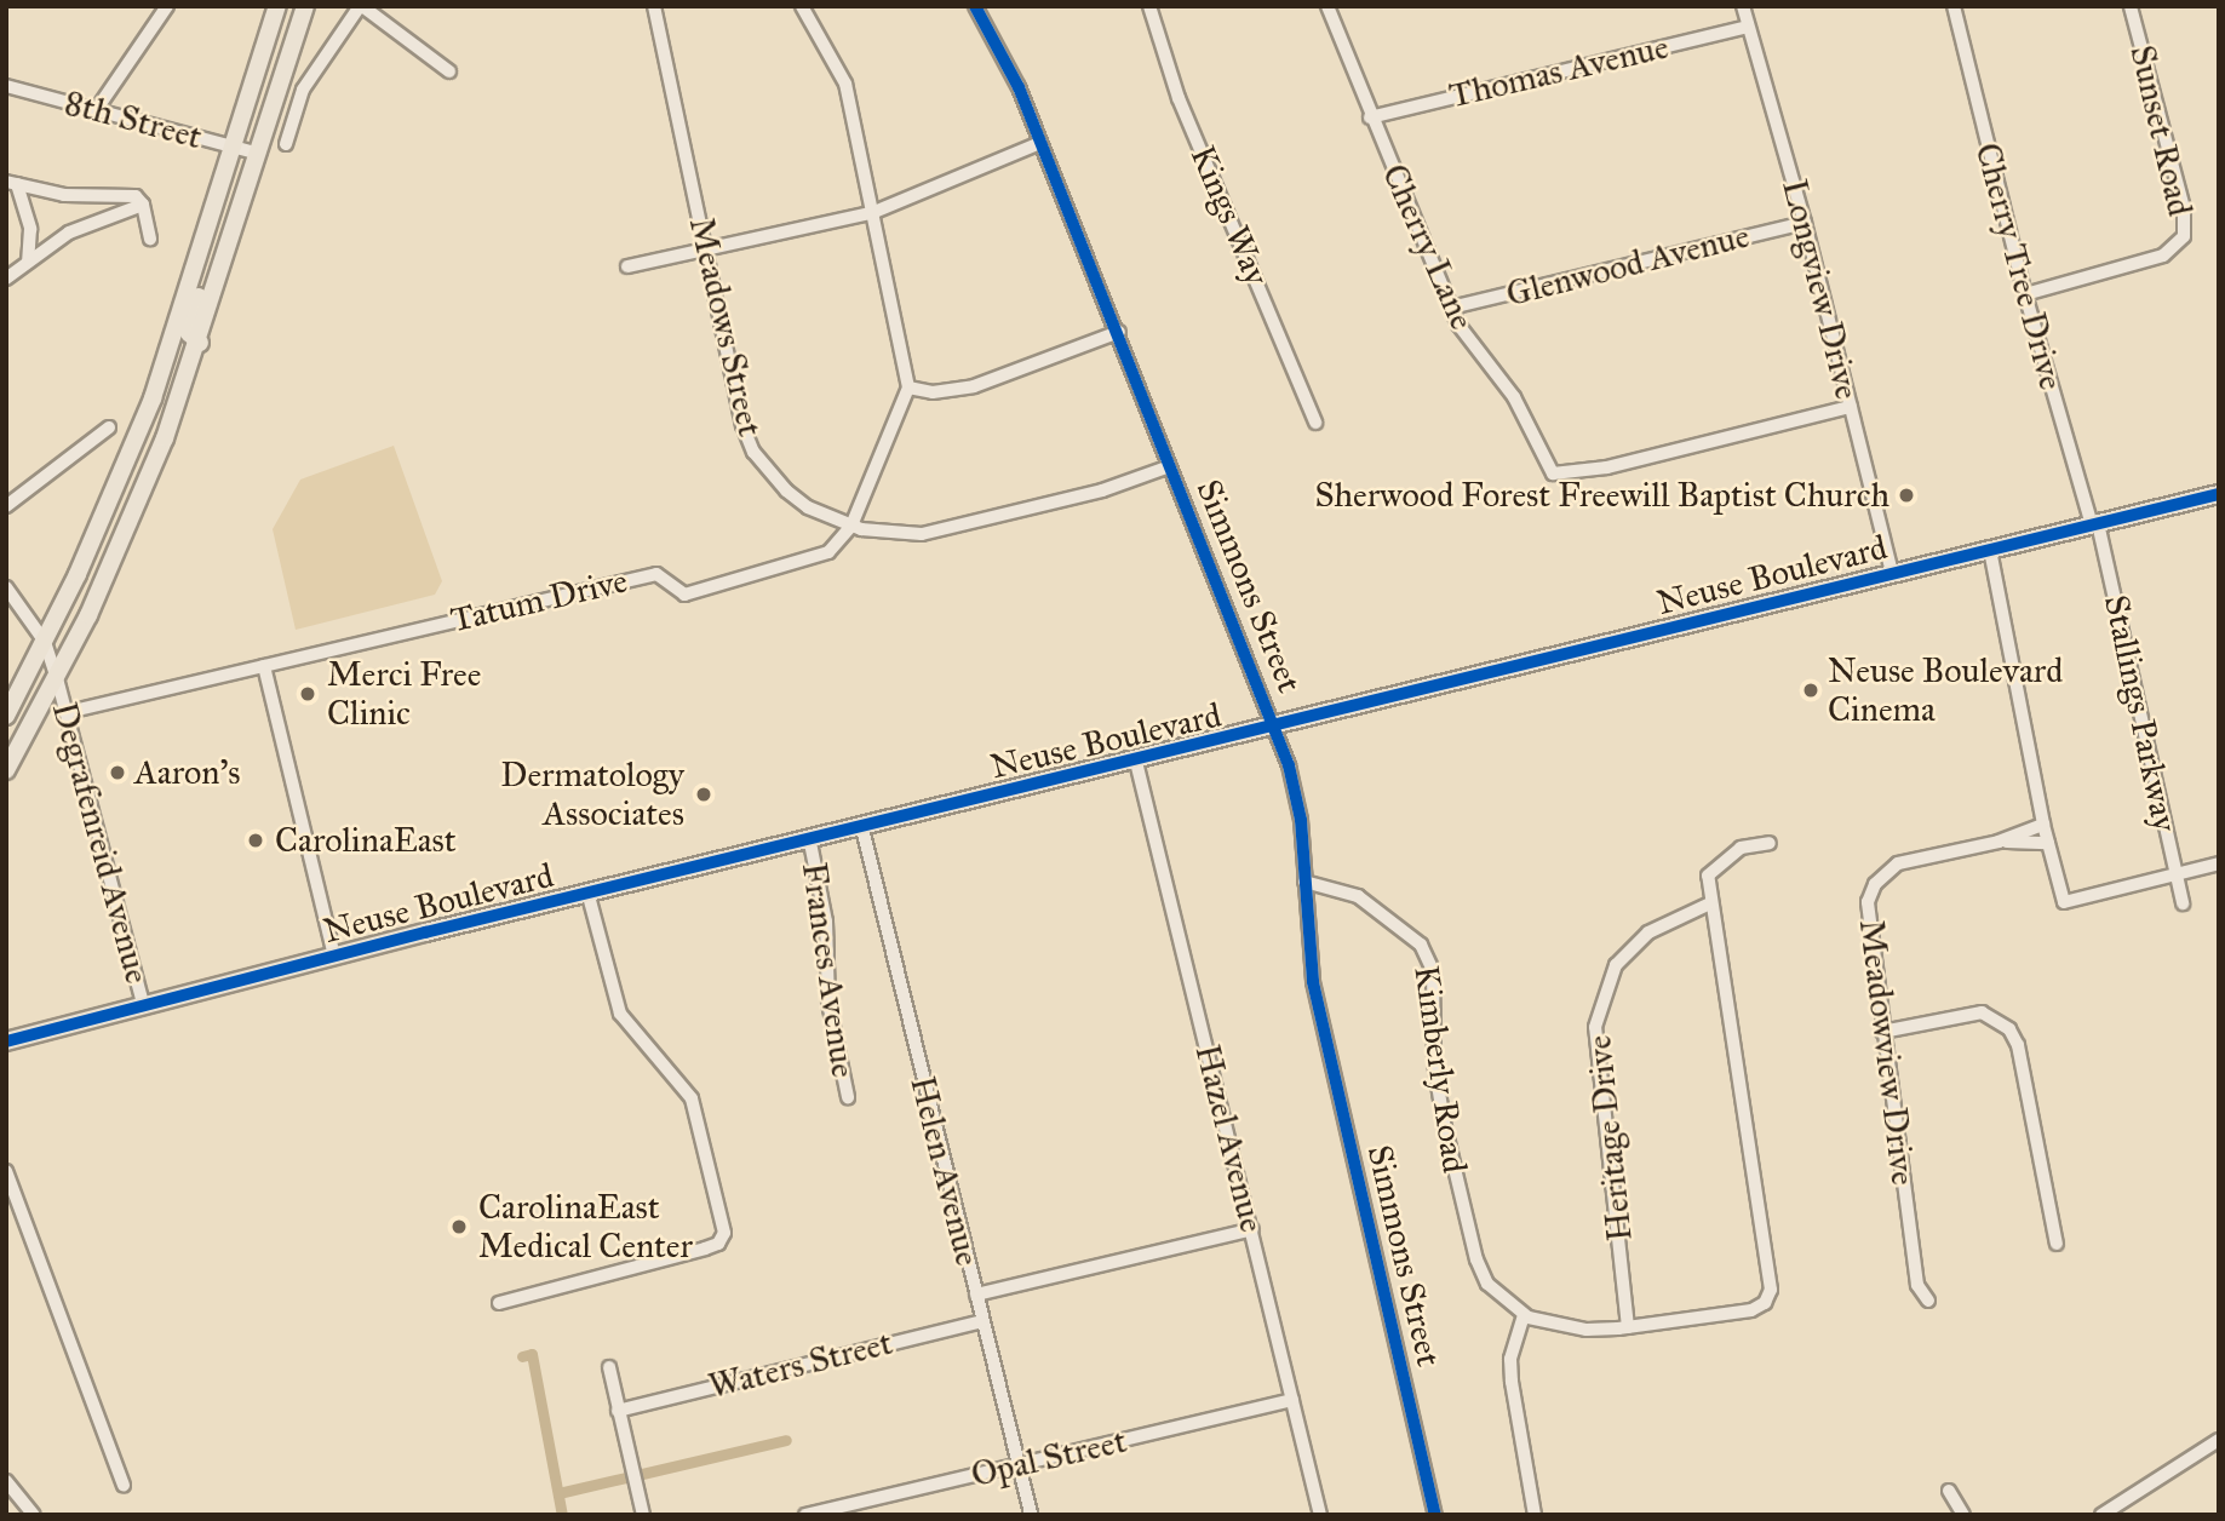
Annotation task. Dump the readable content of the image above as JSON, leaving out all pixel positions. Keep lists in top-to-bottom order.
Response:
{
  "streets": {
    "main road": ["Neuse Boulevard"],
    "street": [
      "Thomas Avenue",
      "8th Street",
      "Sunset Road",
      "Kings Way",
      "Cherry Lane",
      "Glenwood Avenue",
      "Cherry Tree Drive",
      "Longview Drive",
      "Meadows Street",
      "Simmons Street",
      "Tatum Drive",
      "Stallings Parkway",
      "Degrafenreid Avenue",
      "Frances Avenue",
      "Meadowview Drive",
      "Kimberly Road",
      "Hazel Avenue",
      "Heritage Drive",
      "Helen Avenue",
      "Waters Street",
      "Opal Street"
    ]
  },
  "crossings": [
    ["Thomas Avenue", "Cherry Lane"],
    ["Thomas Avenue", "Longview Drive"],
    ["Sunset Road", "Cherry Tree Drive"],
    ["Cherry Lane", "Glenwood Avenue"],
    ["Cherry Lane", "Longview Drive"],
    ["Glenwood Avenue", "Longview Drive"],
    ["Cherry Tree Drive", "Neuse Boulevard"],
    ["Cherry Tree Drive", "Stallings Parkway"],
    ["Longview Drive", "Neuse Boulevard"],
    ["Meadows Street", "Simmons Street"],
    ["Meadows Street", "Tatum Drive"],
    ["Neuse Boulevard", "Simmons Street"],
    ["Neuse Boulevard", "Stallings Parkway"],
    ["Neuse Boulevard", "Degrafenreid Avenue"],
    ["Neuse Boulevard", "Frances Avenue"],
    ["Neuse Boulevard", "Hazel Avenue"],
    ["Neuse Boulevard", "Helen Avenue"],
    ["Simmons Street", "Kimberly Road"],
    ["Tatum Drive", "Degrafenreid Avenue"],
    ["Kimberly Road", "Heritage Drive"],
    ["Hazel Avenue", "Opal Street"],
    ["Helen Avenue", "Waters Street"],
    ["Helen Avenue", "Opal Street"]
  ],
  "places": [
    "Sherwood Forest Freewill Baptist Church",
    "Neuse Boulevard Cinema",
    "Merci Free Clinic",
    "Aaron's",
    "Dermatology Associates",
    "CarolinaEast",
    "CarolinaEast Medical Center"
  ]
}
